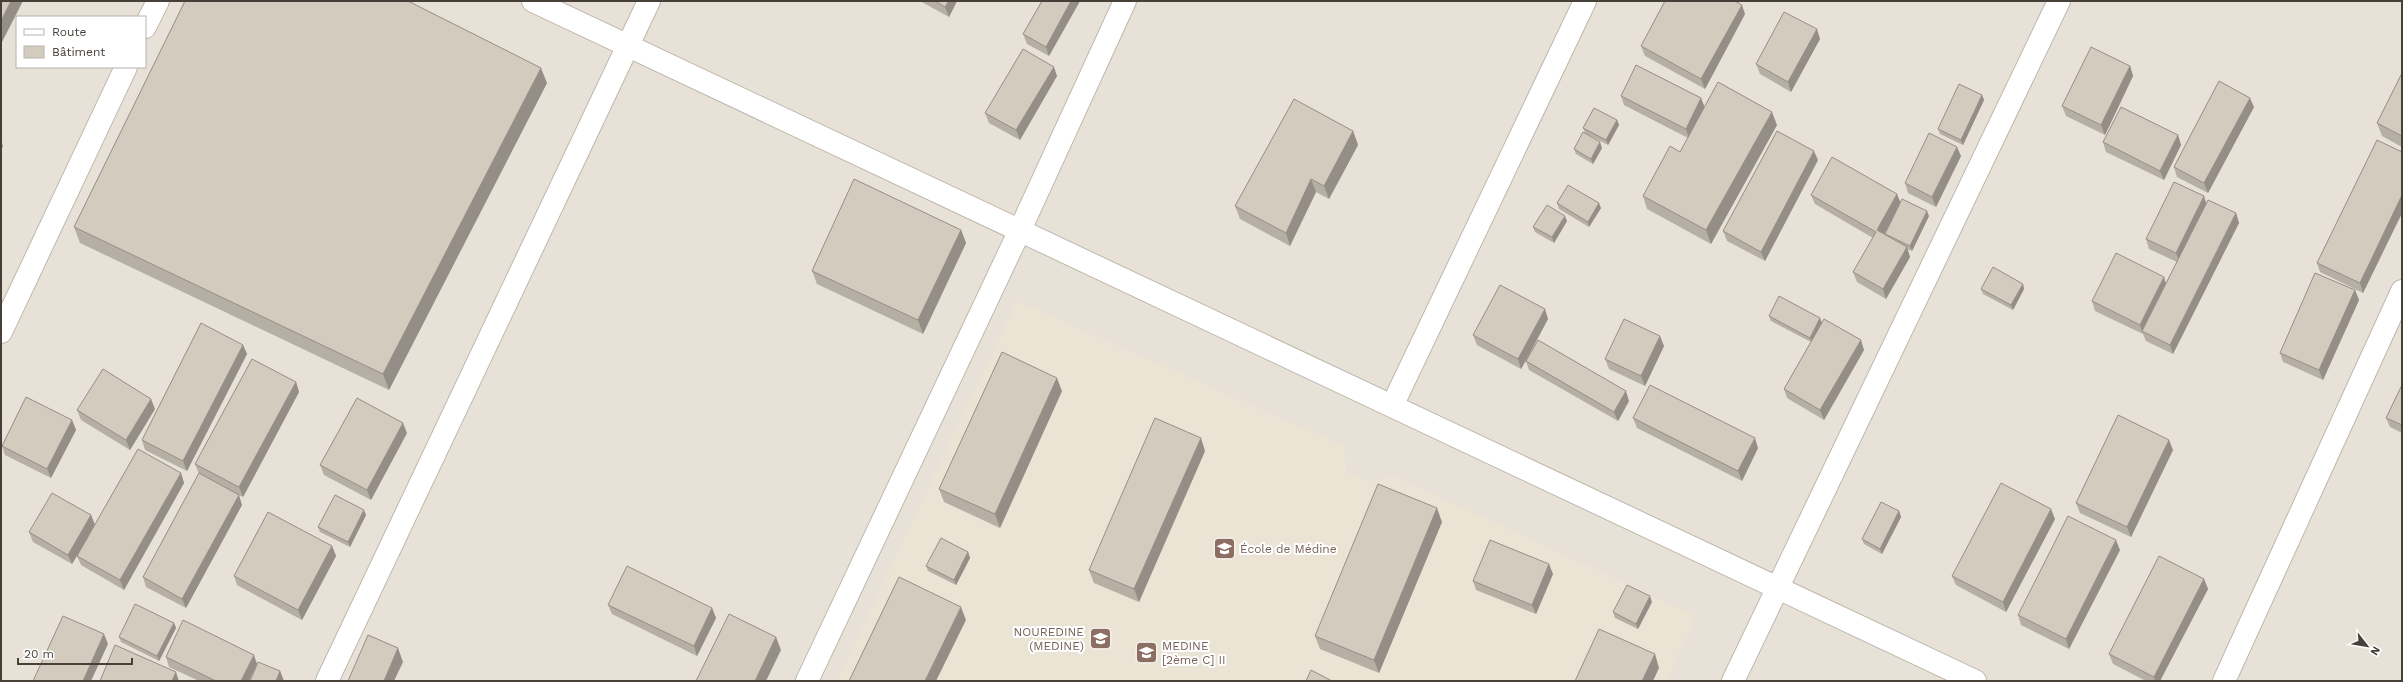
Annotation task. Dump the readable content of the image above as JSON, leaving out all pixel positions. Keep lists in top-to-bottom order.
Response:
{
  "places": {
    "school or university": ["École de Médine", "NOUREDINE (MEDINE)", "MEDINE [2ème C] II"]
  },
  "legend": ["Route", "Bâtiment"],
  "scale_bar": "20 m",
  "north": "bottom right"
}
